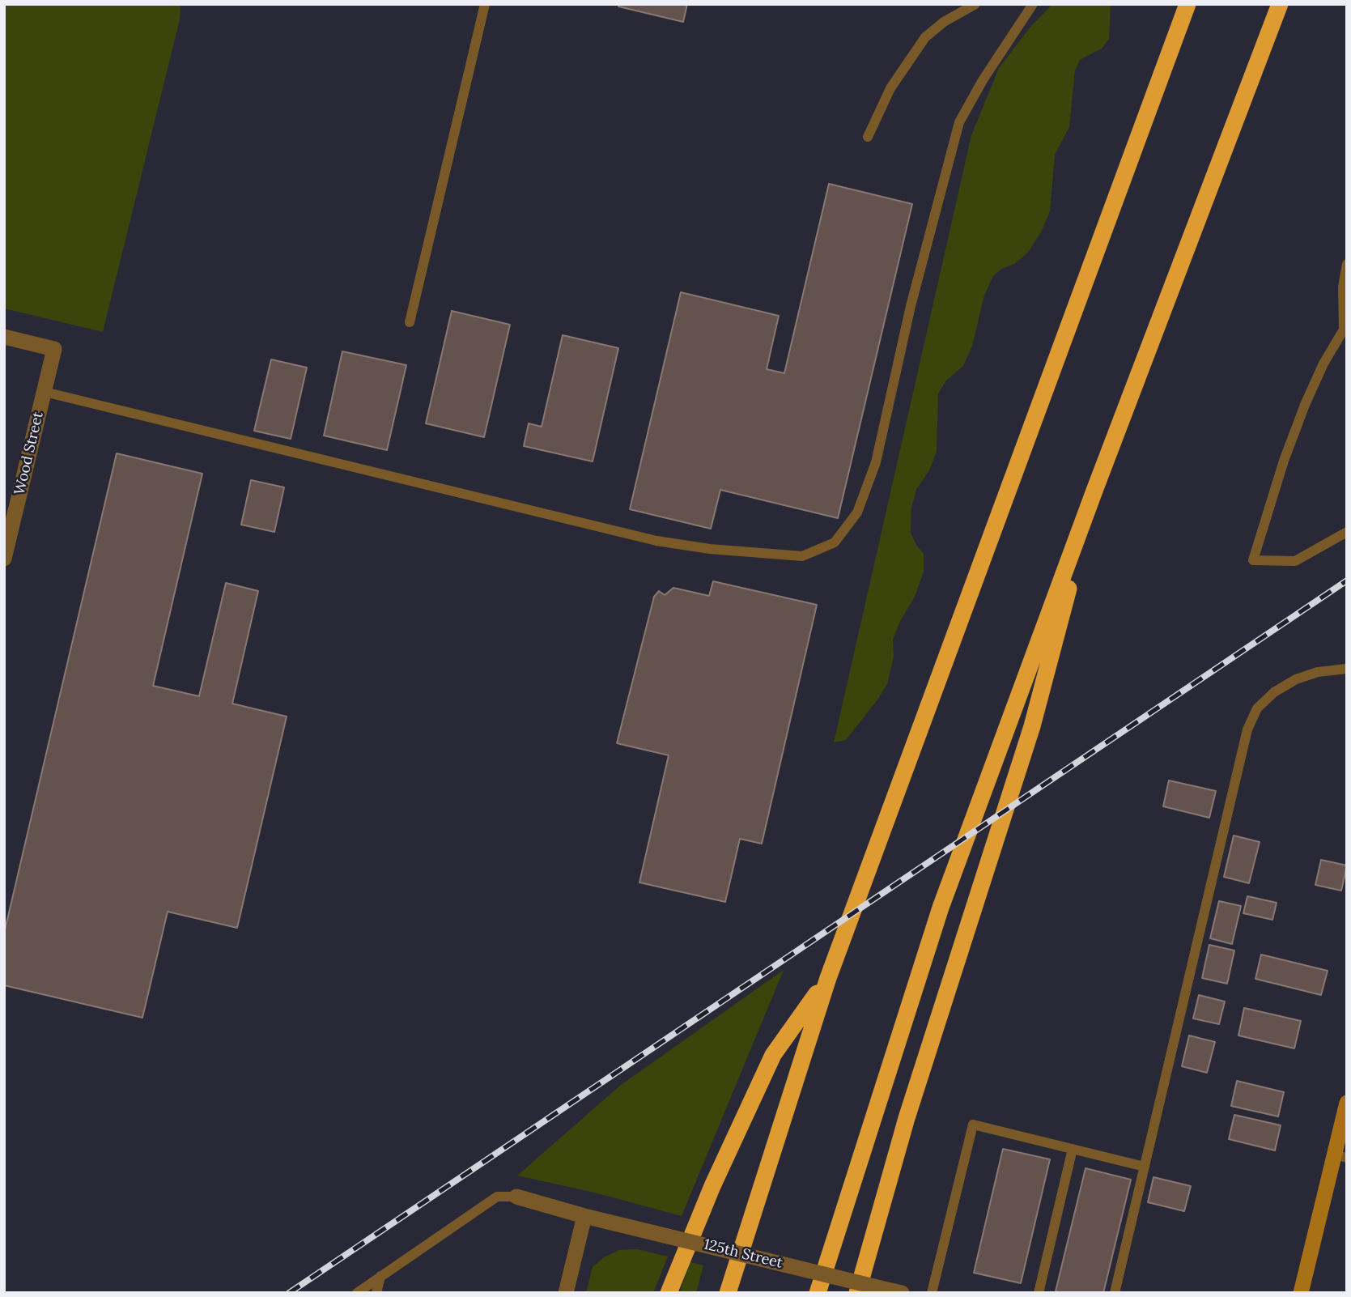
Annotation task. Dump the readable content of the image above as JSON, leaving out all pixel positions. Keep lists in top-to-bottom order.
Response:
{
  "streets": {
    "street": ["Wood Street", "125th Street"]
  }
}
